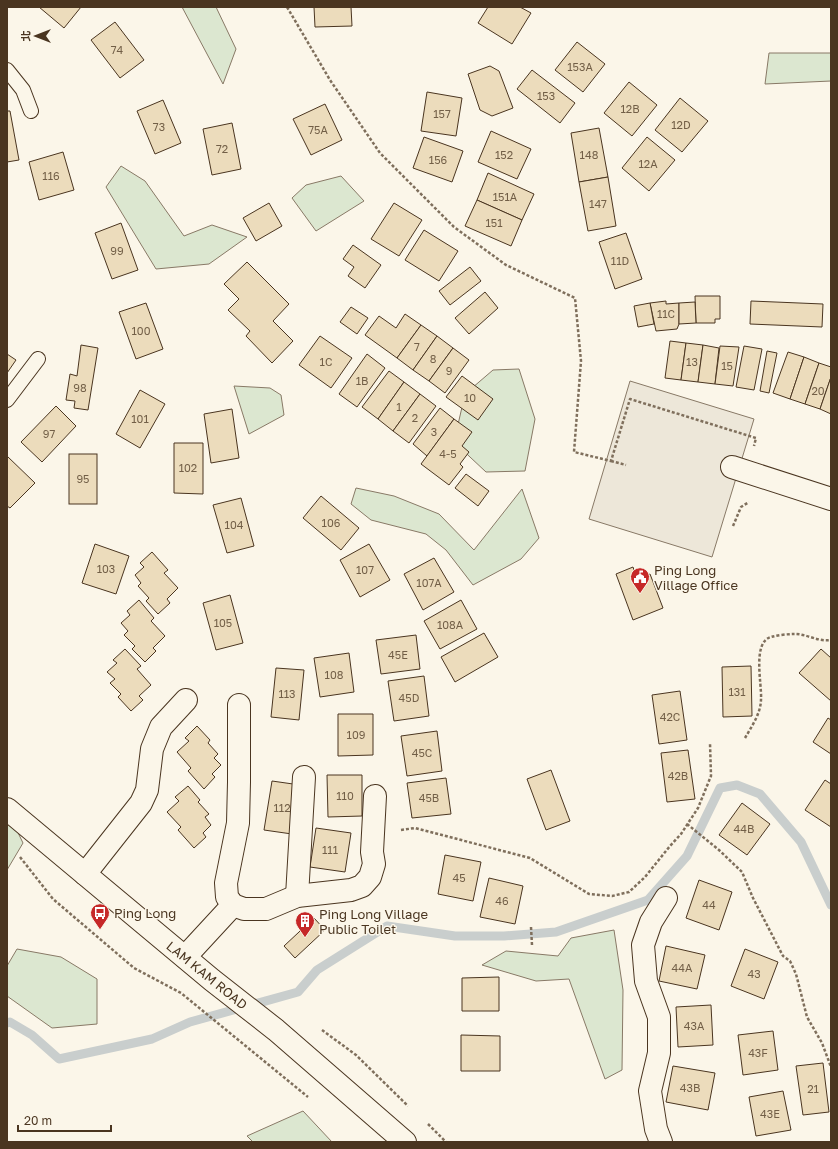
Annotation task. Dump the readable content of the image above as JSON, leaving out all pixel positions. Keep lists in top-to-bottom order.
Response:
{
  "streets": {
    "street": ["LAM KAM ROAD"]
  },
  "places": {
    "public building": ["Ping Long Village Office"],
    "bus stop": ["Ping Long"],
    "building": ["Ping Long Village Public Toilet"]
  },
  "house_numbers": [
    "74",
    "153A",
    "153",
    "12B",
    "157",
    "12D",
    "73",
    "75A",
    "72",
    "152",
    "148",
    "156",
    "12A",
    "116",
    "151A",
    "147",
    "151",
    "99",
    "11D",
    "11C",
    "100",
    "7",
    "8",
    "1C",
    "13",
    "15",
    "9",
    "1B",
    "98",
    "20",
    "10",
    "1",
    "2",
    "101",
    "3",
    "97",
    "4-5",
    "102",
    "95",
    "106",
    "104",
    "103",
    "107",
    "107A",
    "105",
    "108A",
    "45E",
    "108",
    "131",
    "113",
    "45D",
    "42C",
    "109",
    "45C",
    "42B",
    "110",
    "45B",
    "112",
    "44B",
    "111",
    "45",
    "46",
    "44",
    "44A",
    "43",
    "43A",
    "43F",
    "43B",
    "21",
    "43E"
  ],
  "scale_bar": "20 m",
  "north": "left"
}
